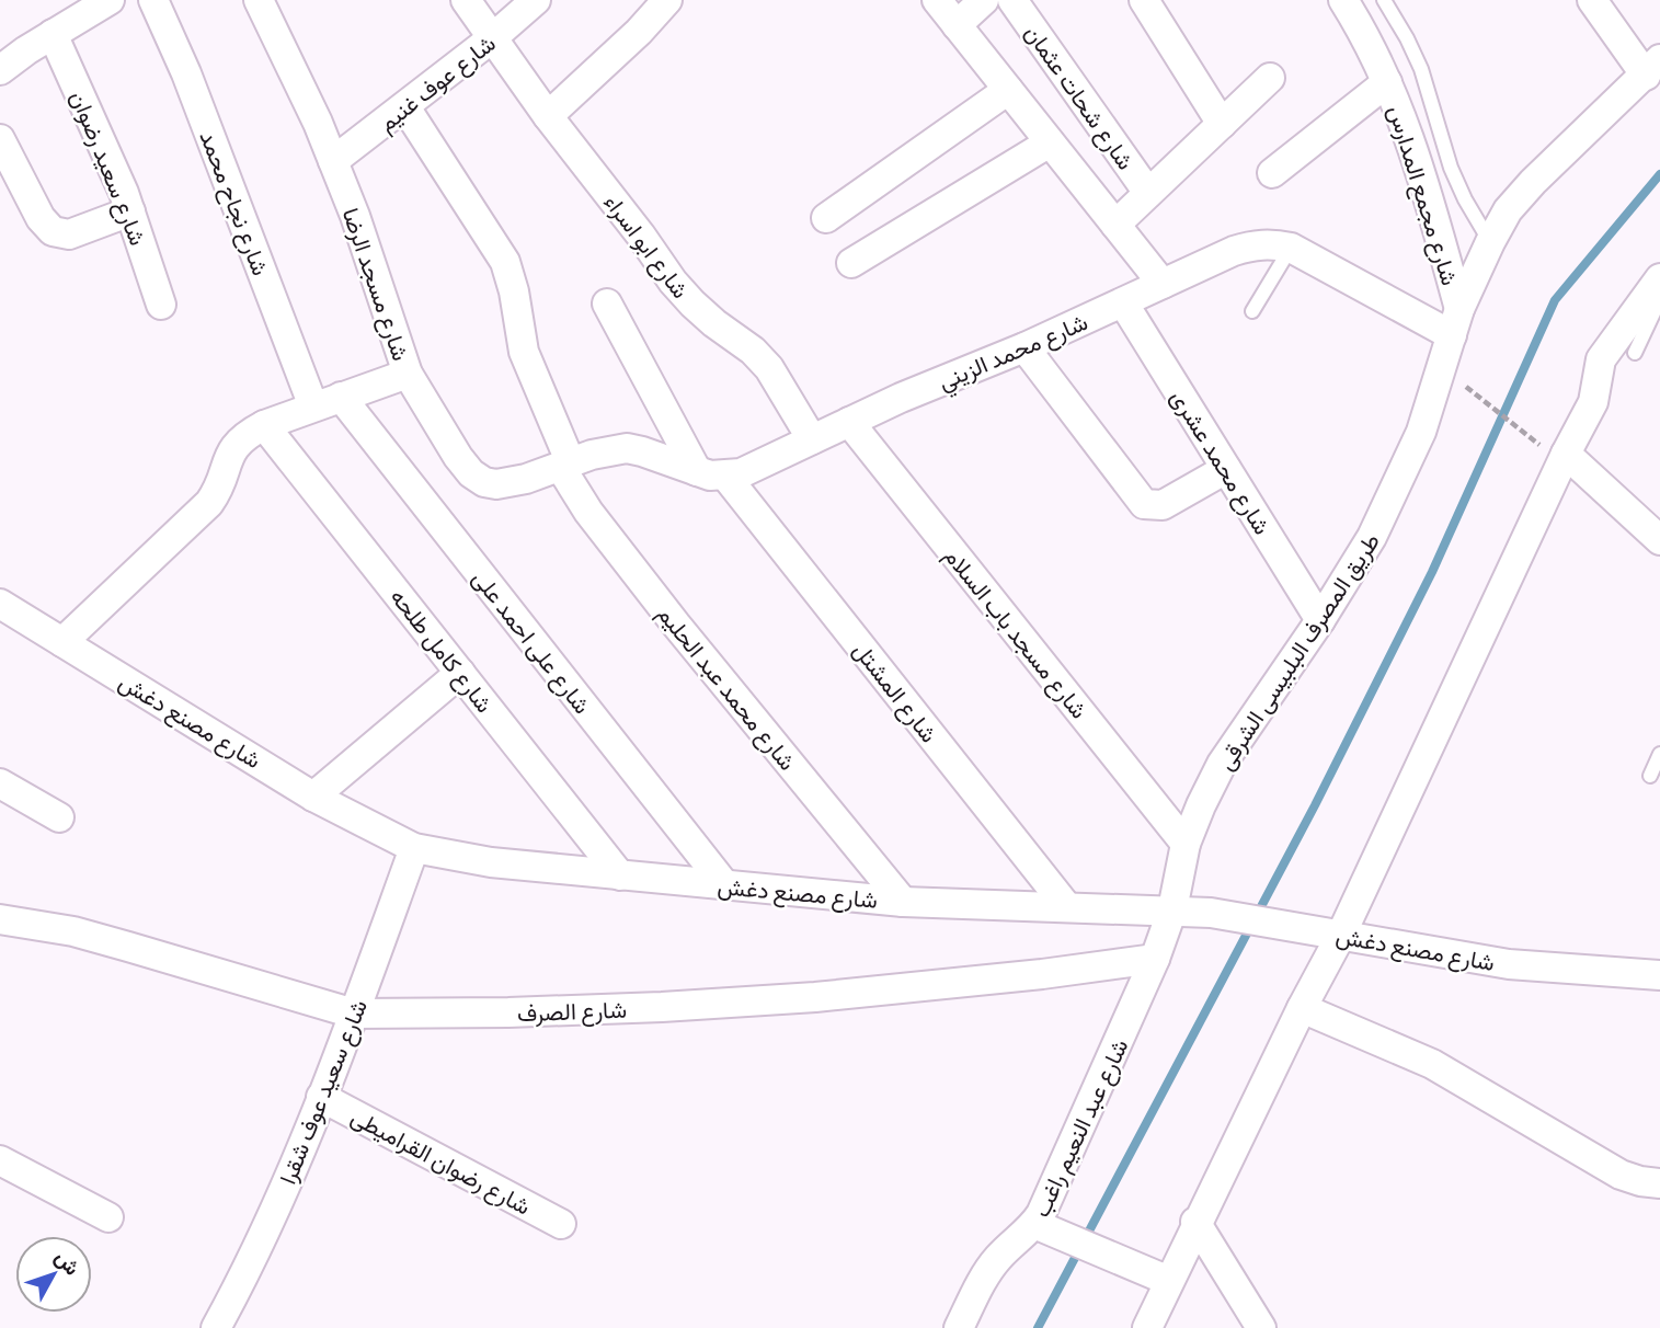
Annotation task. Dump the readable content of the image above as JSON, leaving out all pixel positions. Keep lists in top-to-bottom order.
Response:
{
  "streets": {
    "street": [
      "شارع عوف غنيم",
      "شارع شحات عثمان",
      "شارع سعيد رضوان",
      "شارع مجمع المدارس",
      "شارع نجاح محمد",
      "شارع ابو اسراء",
      "شارع مسجد الرضا",
      "شارع محمد الزيني",
      "شارع محمد عشرى",
      "شارع مسجد باب السلام",
      "شارع على احمد على",
      "شارع كامل طلحه",
      "طريق المصرف البلبيسى الشرقى",
      "شارع محمد عبد الحليم",
      "شارع المشتل",
      "شارع مصنع دغش",
      "شارع الصرف",
      "شارع سعيد عوف شقرا",
      "شارع عبد النعيم راغب",
      "شارع رضوان القراميطى"
    ]
  },
  "crossings": [
    ["شارع عوف غنيم", "شارع ابو اسراء"],
    ["شارع عوف غنيم", "شارع مسجد الرضا"],
    ["شارع عوف غنيم", "شارع محمد عبد الحليم"],
    ["شارع مجمع المدارس", "شارع محمد الزيني"],
    ["شارع مجمع المدارس", "طريق المصرف البلبيسى الشرقى"],
    ["شارع ابو اسراء", "شارع محمد الزيني"],
    ["شارع مسجد الرضا", "شارع محمد الزيني"],
    ["شارع مسجد الرضا", "شارع محمد عبد الحليم"],
    ["شارع محمد الزيني", "شارع محمد عشرى"],
    ["شارع محمد الزيني", "شارع مسجد باب السلام"],
    ["شارع محمد الزيني", "طريق المصرف البلبيسى الشرقى"],
    ["شارع محمد الزيني", "شارع محمد عبد الحليم"],
    ["شارع محمد الزيني", "شارع المشتل"],
    ["شارع محمد عشرى", "طريق المصرف البلبيسى الشرقى"],
    ["شارع مسجد باب السلام", "طريق المصرف البلبيسى الشرقى"],
    ["شارع على احمد على", "شارع مصنع دغش"],
    ["شارع كامل طلحه", "شارع مصنع دغش"],
    ["طريق المصرف البلبيسى الشرقى", "شارع مصنع دغش"],
    ["طريق المصرف البلبيسى الشرقى", "شارع عبد النعيم راغب"],
    ["شارع محمد عبد الحليم", "شارع مصنع دغش"],
    ["شارع المشتل", "شارع مصنع دغش"],
    ["شارع مصنع دغش", "شارع سعيد عوف شقرا"],
    ["شارع مصنع دغش", "شارع عبد النعيم راغب"],
    ["شارع الصرف", "شارع سعيد عوف شقرا"],
    ["شارع الصرف", "شارع عبد النعيم راغب"],
    ["شارع سعيد عوف شقرا", "شارع رضوان القراميطى"]
  ],
  "north": "top right"
}
